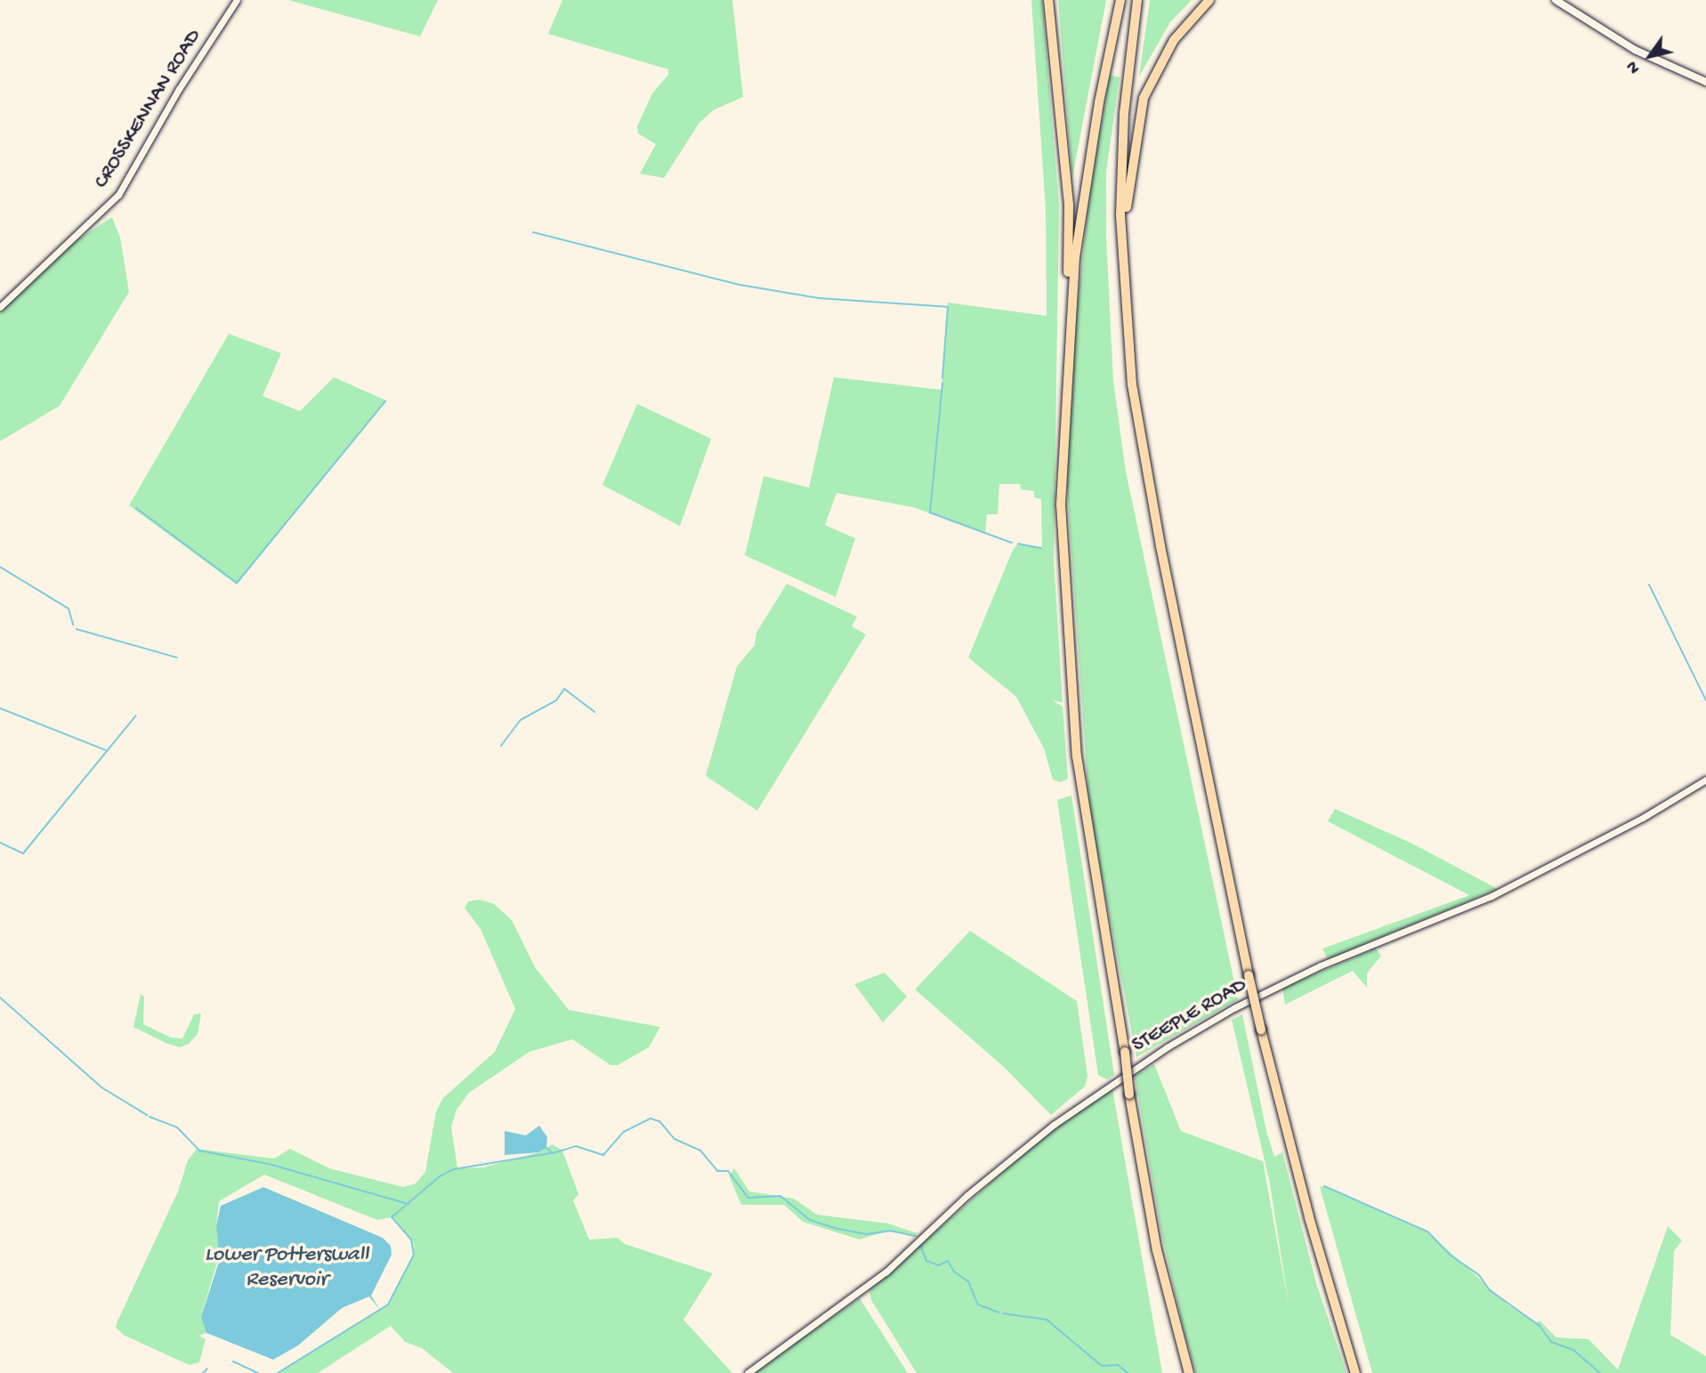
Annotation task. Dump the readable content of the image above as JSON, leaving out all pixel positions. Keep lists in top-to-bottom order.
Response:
{
  "streets": {
    "street": ["CROSSKENNAN ROAD", "STEEPLE ROAD"]
  },
  "water": ["Lower Potterswall Reservoir"],
  "north": "bottom left"
}
